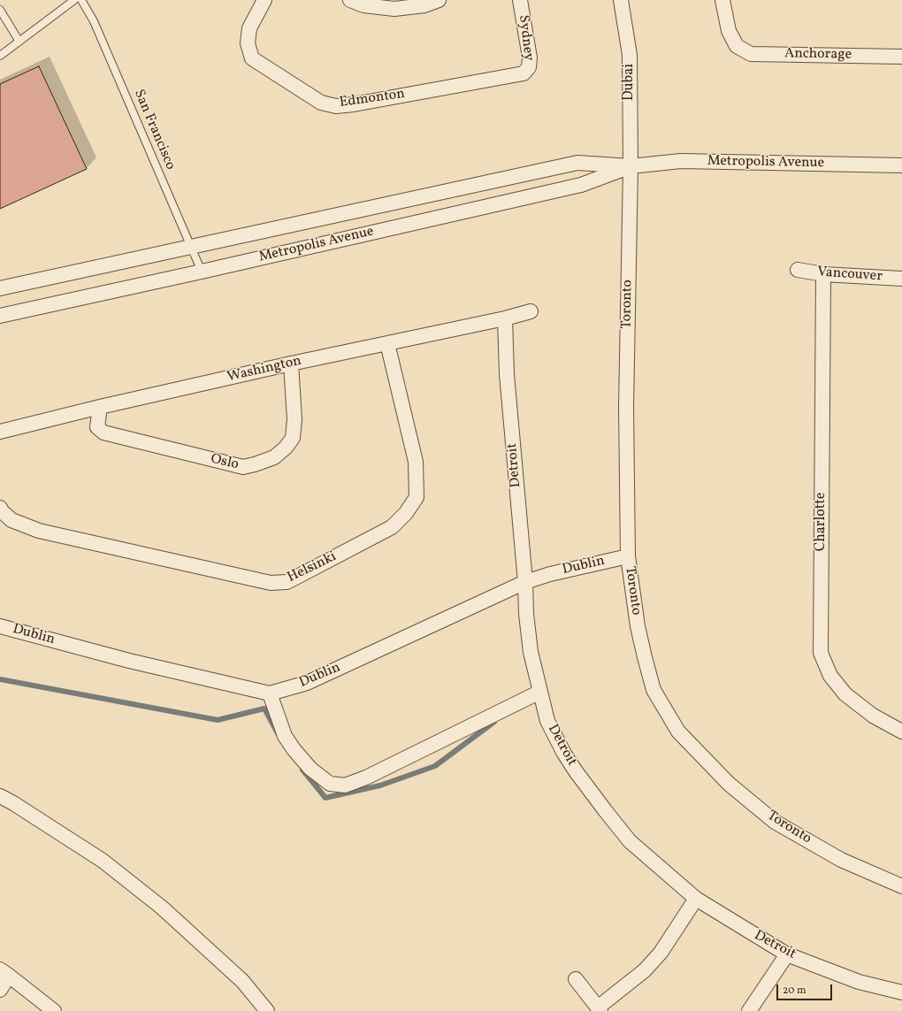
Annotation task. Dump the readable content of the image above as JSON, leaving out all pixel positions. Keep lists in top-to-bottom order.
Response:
{
  "streets": {
    "street": [
      "Sydney",
      "Anchorage",
      "Dubai",
      "Edmonton",
      "Metropolis Avenue",
      "Vancouver",
      "Toronto",
      "Washington",
      "Oslo",
      "Detroit",
      "Charlotte",
      "Dublin",
      "Helsinki"
    ],
    "lane": ["San Francisco"]
  },
  "crossings": [
    ["Sydney", "Edmonton"],
    ["Dubai", "Metropolis Avenue"],
    ["Dubai", "Toronto"],
    ["San Francisco", "Metropolis Avenue"],
    ["Metropolis Avenue", "Toronto"],
    ["Vancouver", "Charlotte"],
    ["Toronto", "Dublin"],
    ["Washington", "Oslo"],
    ["Washington", "Detroit"],
    ["Washington", "Helsinki"],
    ["Detroit", "Dublin"]
  ],
  "scale_bar": "20 m"
}
